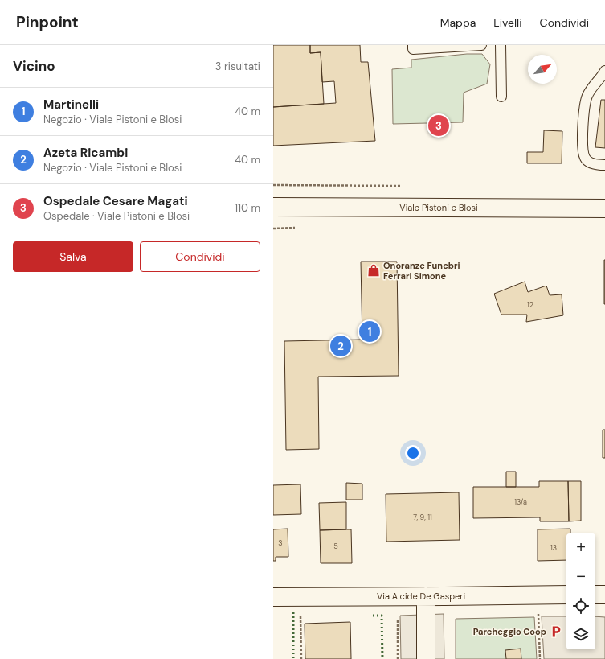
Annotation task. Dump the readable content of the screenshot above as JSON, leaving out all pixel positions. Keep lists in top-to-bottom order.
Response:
{
  "streets": {
    "street": ["Viale Pistoni e Blosi", "Via Alcide De Gasperi"]
  },
  "places": {
    "shop": ["Onoranze Funebri Ferrari Simone"],
    "parking": ["Parcheggio Coop"]
  },
  "house_numbers": [
    "12",
    "13/a",
    "7, 9, 11",
    "3",
    "5",
    "13"
  ],
  "north": "top right",
  "page": {
    "header": "Pinpoint",
    "nav": ["Mappa", "Livelli", "Condividi"],
    "heading": ["Vicino", "3 risultati"],
    "list": [
      {
        "mark": "1",
        "name": "Martinelli",
        "note": "Negozio · Viale Pistoni e Blosi",
        "value": "40 m"
      },
      {
        "mark": "2",
        "name": "Azeta Ricambi",
        "note": "Negozio · Viale Pistoni e Blosi",
        "value": "40 m"
      },
      {
        "mark": "3",
        "name": "Ospedale Cesare Magati",
        "note": "Ospedale · Viale Pistoni e Blosi",
        "value": "110 m"
      }
    ],
    "pins": ["3", "1", "2"],
    "buttons": ["Salva", "Condividi"],
    "map_buttons": ["+", "−"]
  }
}
